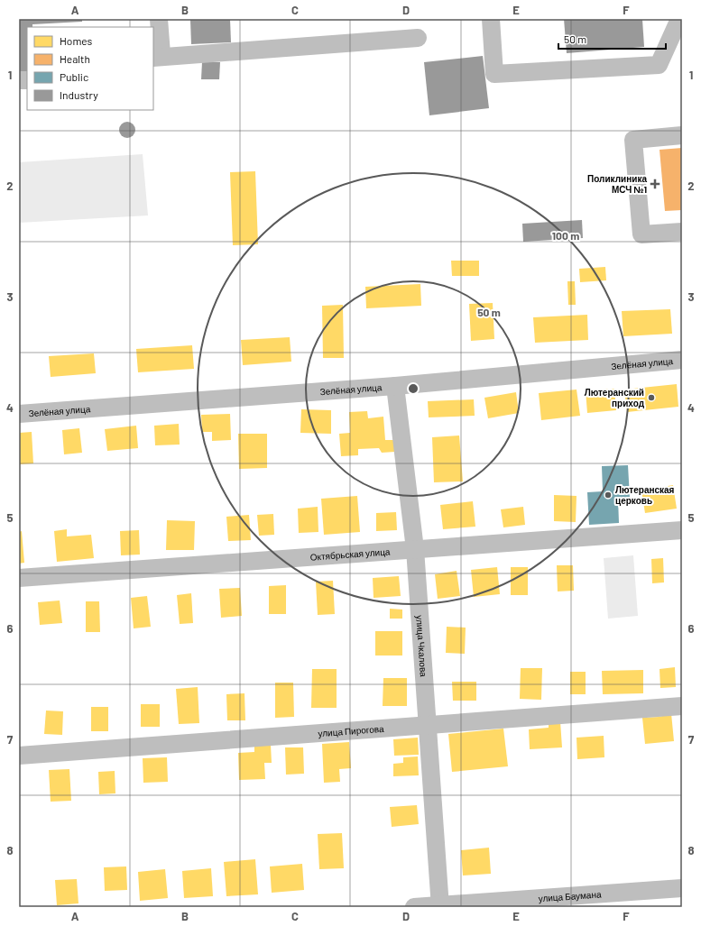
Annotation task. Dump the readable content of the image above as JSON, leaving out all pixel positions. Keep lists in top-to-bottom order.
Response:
{
  "streets": {
    "street": [
      "Зелёная улица",
      "Октябрьская улица",
      "улица Чкалова",
      "улица Пирогова",
      "улица Баумана"
    ]
  },
  "crossings": [
    ["Зелёная улица", "улица Чкалова"],
    ["Октябрьская улица", "улица Чкалова"],
    ["улица Чкалова", "улица Пирогова"],
    ["улица Чкалова", "улица Баумана"]
  ],
  "places": {
    "health": ["Поликлиника МСЧ №1"],
    "other": ["Лютеранский приход", "Лютеранская церковь"]
  },
  "legend": [
    "Homes",
    "Health",
    "Public",
    "Industry"
  ],
  "scale_bar": "50 m",
  "grid": {
    "columns": [
      "A",
      "B",
      "C",
      "D",
      "E",
      "F"
    ],
    "rows": [
      "1",
      "2",
      "3",
      "4",
      "5",
      "6",
      "7",
      "8"
    ]
  },
  "rings": ["100 m", "50 m"]
}
